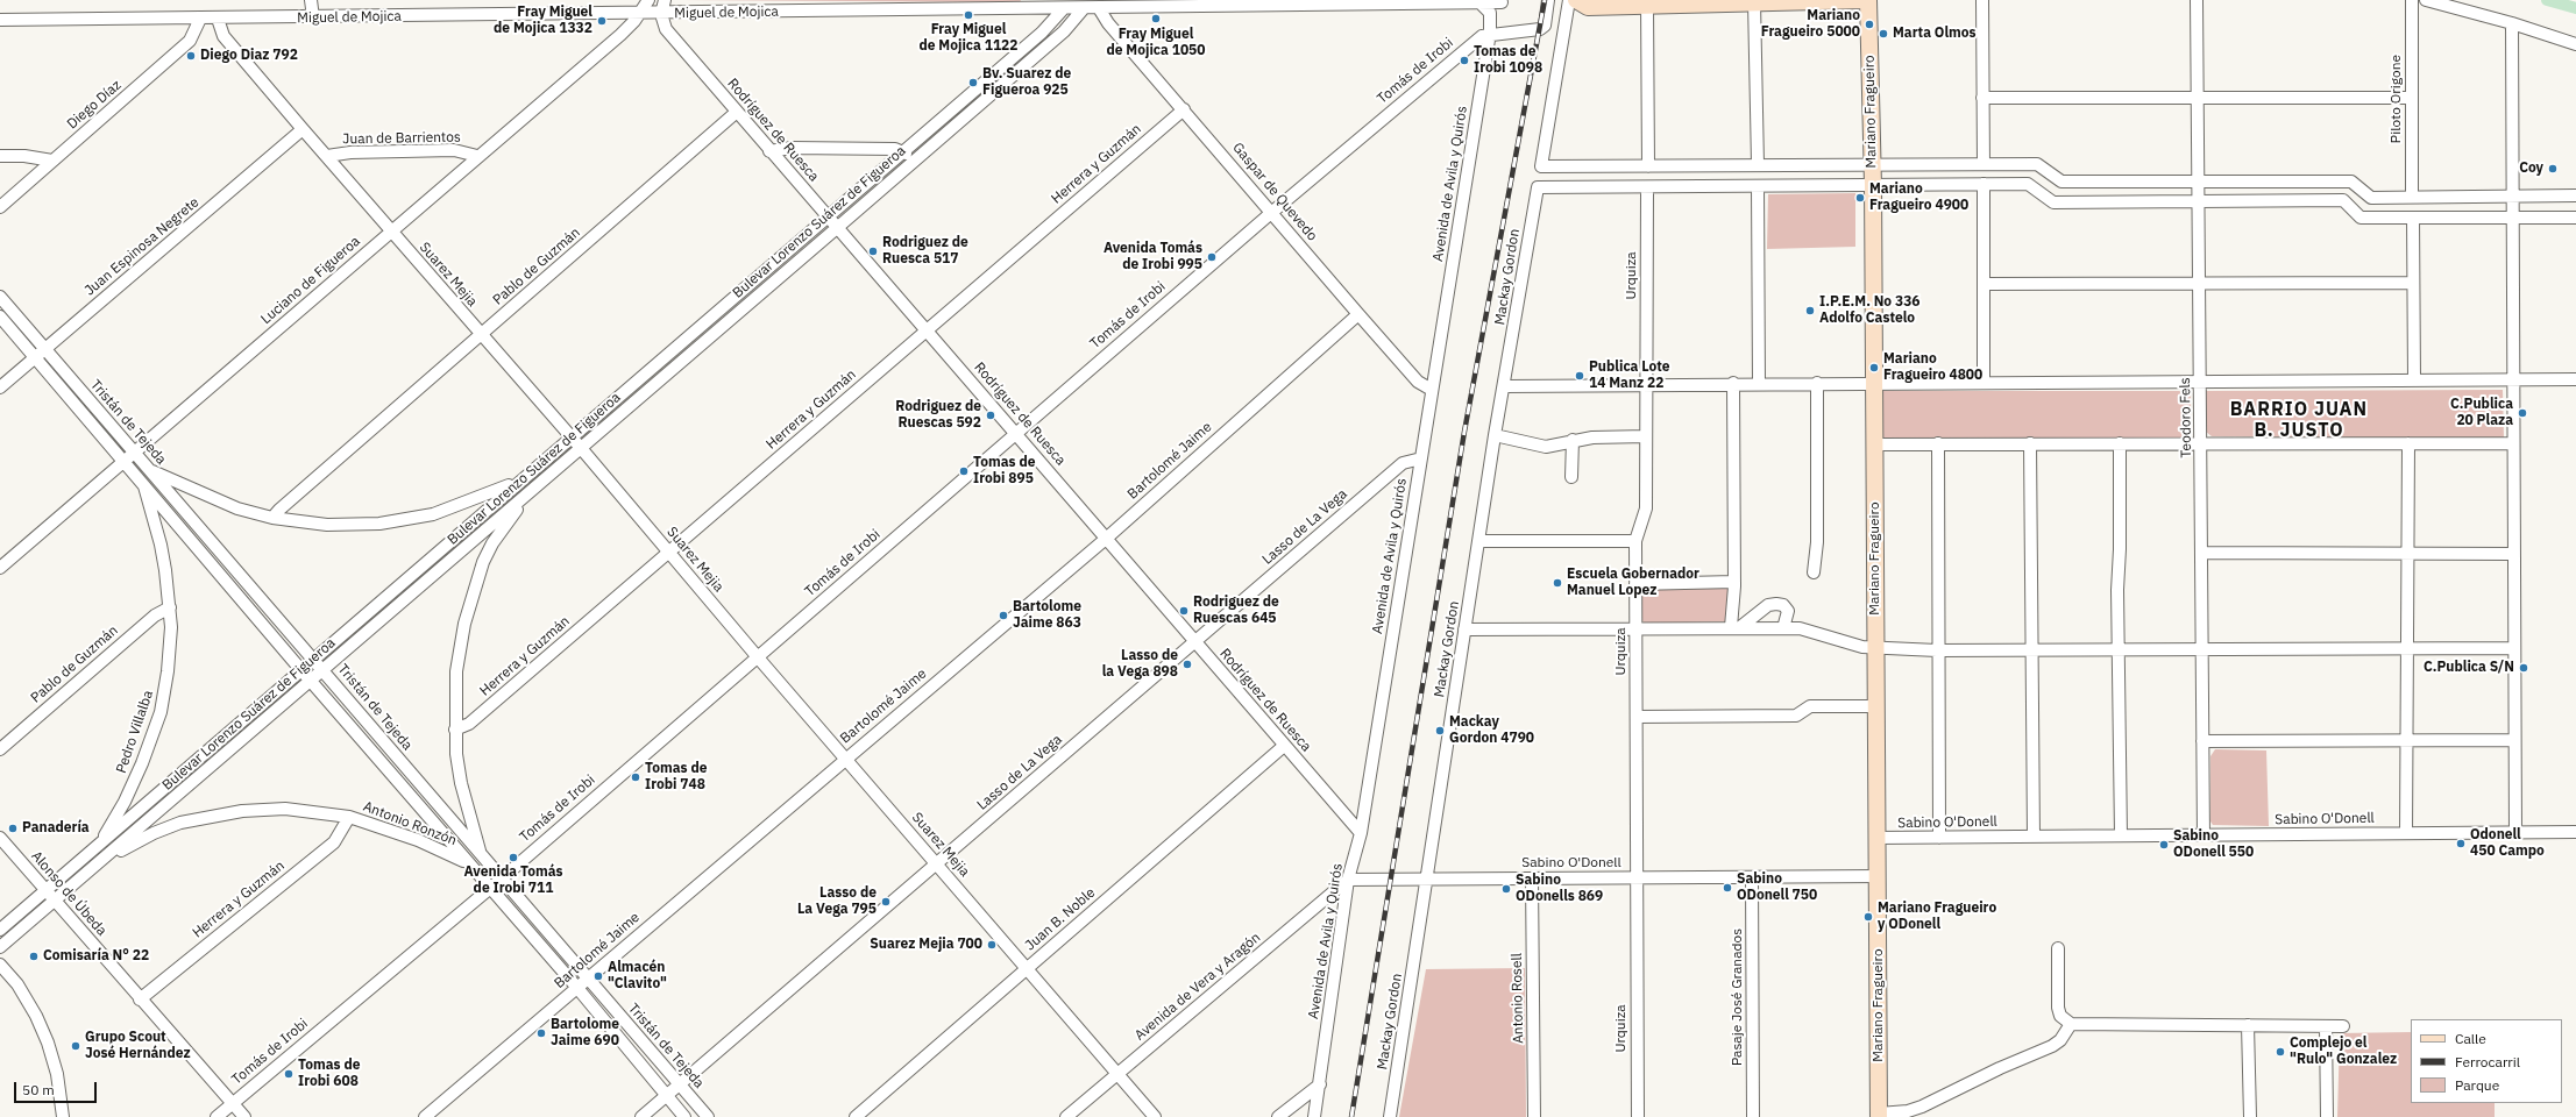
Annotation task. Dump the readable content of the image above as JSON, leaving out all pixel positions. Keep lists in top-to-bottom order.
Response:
{
  "streets": {
    "main road": ["Mariano Fragueiro"],
    "street": [
      "Miguel de Mojica",
      "Tomás de Irobi",
      "Piloto Origone",
      "Diego Díaz",
      "Rodríguez de Ruesca",
      "Juan de Barrientos",
      "Herrera y Guzmán",
      "Avenida de Avila y Quirós",
      "Gaspar de Quevedo",
      "Bulevar Lorenzo Suárez de Figueroa",
      "Juan Espinosa Negrete",
      "Pablo de Guzmán",
      "Suarez Mejia",
      "Urquiza",
      "Mackay Gordon",
      "Luciano de Figueroa",
      "Teodoro Fels",
      "Tristán de Tejeda",
      "Bartolomé Jaime",
      "Lasso de La Vega",
      "Pedro Villalba",
      "Sabino O'Donell",
      "Antonio Ronzón",
      "Alonso de Úbeda",
      "Juan B. Noble",
      "Avenida de Vera y Aragón",
      "Pasaje José Granados",
      "Antonio Rosell"
    ]
  },
  "crossings": [
    ["Miguel de Mojica", "Diego Díaz"],
    ["Miguel de Mojica", "Rodríguez de Ruesca"],
    ["Miguel de Mojica", "Avenida de Avila y Quirós"],
    ["Miguel de Mojica", "Gaspar de Quevedo"],
    ["Miguel de Mojica", "Bulevar Lorenzo Suárez de Figueroa"],
    ["Miguel de Mojica", "Suarez Mejia"],
    ["Miguel de Mojica", "Luciano de Figueroa"],
    ["Tomás de Irobi", "Rodríguez de Ruesca"],
    ["Tomás de Irobi", "Avenida de Avila y Quirós"],
    ["Tomás de Irobi", "Gaspar de Quevedo"],
    ["Tomás de Irobi", "Suarez Mejia"],
    ["Tomás de Irobi", "Tristán de Tejeda"],
    ["Tomás de Irobi", "Alonso de Úbeda"],
    ["Mariano Fragueiro", "Sabino O'Donell"],
    ["Rodríguez de Ruesca", "Herrera y Guzmán"],
    ["Rodríguez de Ruesca", "Avenida de Avila y Quirós"],
    ["Rodríguez de Ruesca", "Bulevar Lorenzo Suárez de Figueroa"],
    ["Rodríguez de Ruesca", "Pablo de Guzmán"],
    ["Rodríguez de Ruesca", "Bartolomé Jaime"],
    ["Rodríguez de Ruesca", "Lasso de La Vega"],
    ["Rodríguez de Ruesca", "Juan B. Noble"],
    ["Juan de Barrientos", "Suarez Mejia"],
    ["Juan de Barrientos", "Luciano de Figueroa"],
    ["Herrera y Guzmán", "Gaspar de Quevedo"],
    ["Herrera y Guzmán", "Suarez Mejia"],
    ["Herrera y Guzmán", "Antonio Ronzón"],
    ["Herrera y Guzmán", "Alonso de Úbeda"],
    ["Avenida de Avila y Quirós", "Gaspar de Quevedo"],
    ["Avenida de Avila y Quirós", "Lasso de La Vega"],
    ["Avenida de Avila y Quirós", "Sabino O'Donell"],
    ["Avenida de Avila y Quirós", "Avenida de Vera y Aragón"],
    ["Gaspar de Quevedo", "Bulevar Lorenzo Suárez de Figueroa"],
    ["Gaspar de Quevedo", "Bartolomé Jaime"],
    ["Bulevar Lorenzo Suárez de Figueroa", "Suarez Mejia"],
    ["Bulevar Lorenzo Suárez de Figueroa", "Tristán de Tejeda"],
    ["Bulevar Lorenzo Suárez de Figueroa", "Pedro Villalba"],
    ["Bulevar Lorenzo Suárez de Figueroa", "Antonio Ronzón"],
    ["Bulevar Lorenzo Suárez de Figueroa", "Alonso de Úbeda"],
    ["Juan Espinosa Negrete", "Suarez Mejia"],
    ["Juan Espinosa Negrete", "Tristán de Tejeda"],
    ["Pablo de Guzmán", "Suarez Mejia"],
    ["Pablo de Guzmán", "Pedro Villalba"],
    ["Suarez Mejia", "Luciano de Figueroa"],
    ["Suarez Mejia", "Bartolomé Jaime"],
    ["Suarez Mejia", "Lasso de La Vega"],
    ["Suarez Mejia", "Juan B. Noble"],
    ["Suarez Mejia", "Avenida de Vera y Aragón"],
    ["Urquiza", "Mackay Gordon"],
    ["Urquiza", "Sabino O'Donell"],
    ["Mackay Gordon", "Sabino O'Donell"],
    ["Luciano de Figueroa", "Tristán de Tejeda"],
    ["Teodoro Fels", "Sabino O'Donell"],
    ["Tristán de Tejeda", "Bartolomé Jaime"],
    ["Tristán de Tejeda", "Lasso de La Vega"],
    ["Tristán de Tejeda", "Pedro Villalba"],
    ["Tristán de Tejeda", "Antonio Ronzón"],
    ["Sabino O'Donell", "Avenida de Vera y Aragón"],
    ["Sabino O'Donell", "Pasaje José Granados"],
    ["Sabino O'Donell", "Antonio Rosell"]
  ],
  "districts": ["BARRIO JUAN B. JUSTO"],
  "places": [
    "Fray Miguel de Mojica 1122",
    "Fray Miguel de Mojica 1050",
    "Fray Miguel de Mojica 1332",
    "Mariano Fragueiro 5000",
    "Marta Olmos",
    "Diego Diaz 792",
    "Tomas de Irobi 1098",
    "Bv. Suarez de Figueroa 925",
    "Coy",
    "Mariano Fragueiro 4900",
    "Rodriguez de Ruesca 517",
    "Avenida Tomás de Irobi 995",
    "I.P.E.M. No 336 Adolfo Castelo",
    "Mariano Fragueiro 4800",
    "Publica Lote 14 Manz 22",
    "C.Publica 20 Plaza",
    "Rodriguez de Ruescas 592",
    "Tomas de Irobi 895",
    "Escuela Gobernador Manuel Lopez",
    "Rodriguez de Ruescas 645",
    "Bartolome Jaime 863",
    "Lasso de la Vega 898",
    "C.Publica S/N",
    "Mackay Gordon 4790",
    "Tomas de Irobi 748",
    "Panadería",
    "Odonell 450 Campo",
    "Sabino ODonell 550",
    "Avenida Tomás de Irobi 711",
    "Sabino ODonell 750",
    "Sabino ODonells 869",
    "Lasso de La Vega 795",
    "Mariano Fragueiro y ODonell",
    "Suarez Mejia 700",
    "Comisaría N° 22",
    "Almacén \"Clavito\"",
    "Bartolome Jaime 690",
    "Grupo Scout José Hernández",
    "Complejo el \"Rulo\" Gonzalez",
    "Tomas de Irobi 608"
  ],
  "legend": ["Calle", "Ferrocarril", "Parque"],
  "scale_bar": "50 m"
}
